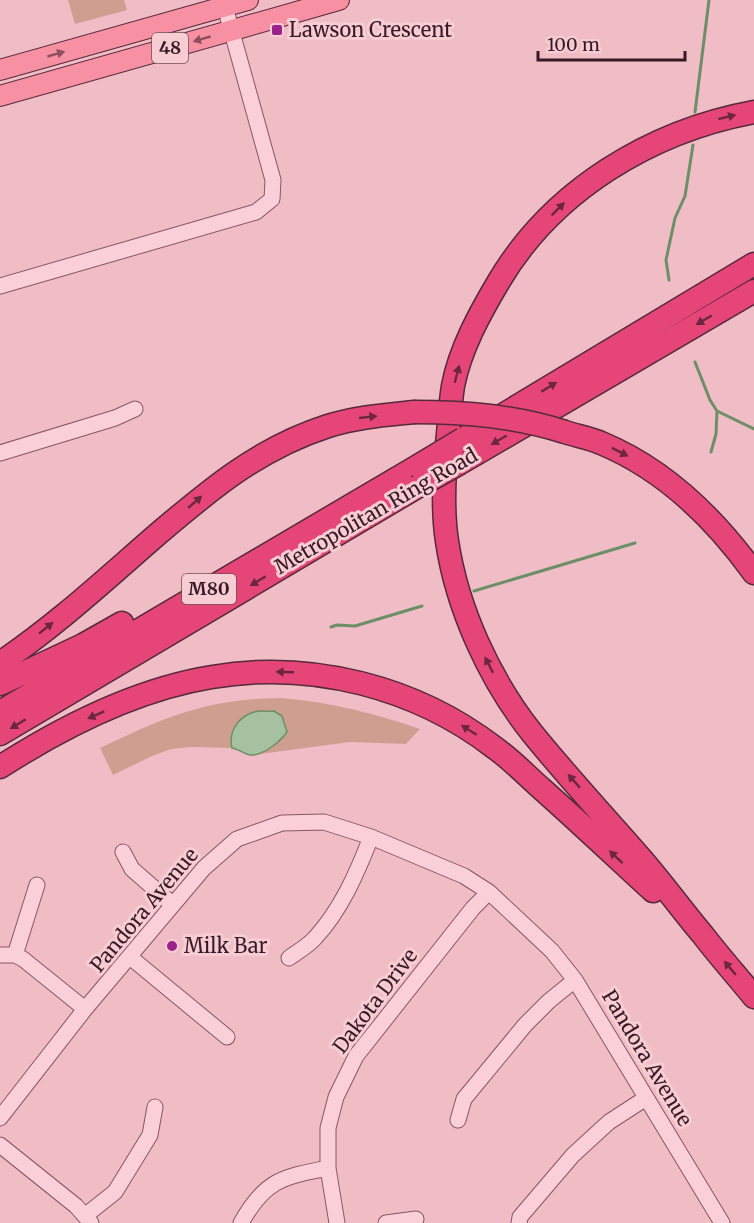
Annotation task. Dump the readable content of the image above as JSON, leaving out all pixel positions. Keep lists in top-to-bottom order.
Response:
{
  "streets": {
    "highway": ["Metropolitan Ring Road", "M80"],
    "main road": ["48"],
    "street": ["Pandora Avenue", "Dakota Drive"]
  },
  "crossings": [
    ["Pandora Avenue", "Dakota Drive"]
  ],
  "places": {
    "transit": ["Lawson Crescent"],
    "other": ["Milk Bar"]
  },
  "scale_bar": "100 m"
}
